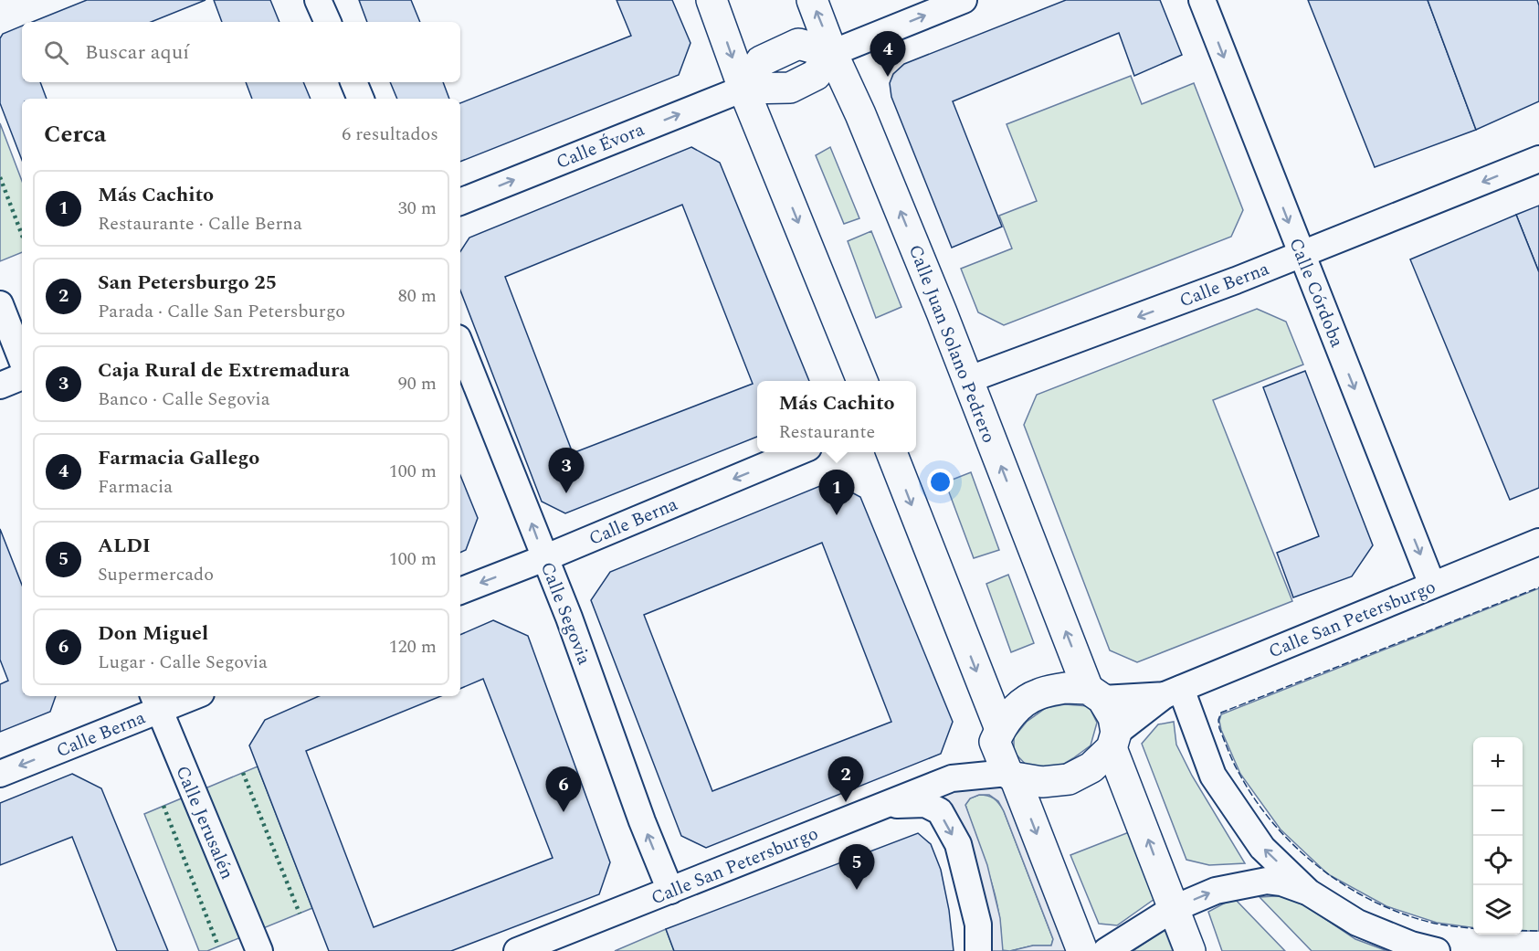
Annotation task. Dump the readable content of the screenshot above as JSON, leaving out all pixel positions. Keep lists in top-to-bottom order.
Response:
{
  "streets": {
    "main road": ["Calle Évora", "Calle Juan Solano Pedrero"],
    "street": [
      "Calle Berna",
      "Calle Córdoba",
      "Calle Segovia",
      "Calle San Petersburgo",
      "Calle Jerusalén"
    ]
  },
  "crossings": [
    ["Calle Évora", "Calle Juan Solano Pedrero"],
    ["Calle Berna", "Calle Córdoba"],
    ["Calle Berna", "Calle Juan Solano Pedrero"],
    ["Calle Berna", "Calle Segovia"],
    ["Calle Berna", "Calle Jerusalén"],
    ["Calle Córdoba", "Calle San Petersburgo"],
    ["Calle Juan Solano Pedrero", "Calle San Petersburgo"],
    ["Calle Segovia", "Calle San Petersburgo"]
  ],
  "one_way": [
    "Calle Évora",
    "Calle Berna",
    "Calle Córdoba",
    "Calle Segovia"
  ],
  "page": {
    "search": "Buscar aquí",
    "pins": [
      "4",
      "3",
      "1",
      "2",
      "6",
      "5"
    ],
    "heading": ["Cerca", "6 resultados"],
    "list": [
      {
        "mark": "1",
        "name": "Más Cachito",
        "note": "Restaurante · Calle Berna",
        "value": "30 m"
      },
      {
        "mark": "2",
        "name": "San Petersburgo 25",
        "note": "Parada · Calle San Petersburgo",
        "value": "80 m"
      },
      {
        "mark": "3",
        "name": "Caja Rural de Extremadura",
        "note": "Banco · Calle Segovia",
        "value": "90 m"
      },
      {
        "mark": "4",
        "name": "Farmacia Gallego",
        "note": "Farmacia",
        "value": "100 m"
      },
      {
        "mark": "5",
        "name": "ALDI",
        "note": "Supermercado",
        "value": "100 m"
      },
      {
        "mark": "6",
        "name": "Don Miguel",
        "note": "Lugar · Calle Segovia",
        "value": "120 m"
      }
    ],
    "popup": ["Más Cachito", "Restaurante"],
    "map_buttons": ["+", "−"]
  }
}
